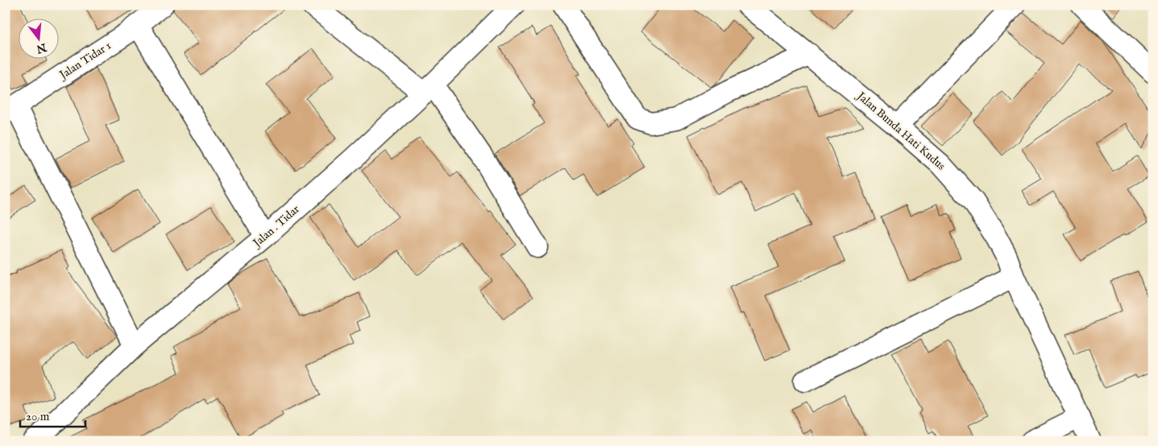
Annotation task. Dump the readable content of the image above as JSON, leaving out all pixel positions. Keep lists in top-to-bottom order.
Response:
{
  "streets": {
    "street": ["Jalan Tidar 1", "Jalan Bunda Hati Kudus", "Jalan . Tidar"]
  },
  "scale_bar": "20 m",
  "north": "bottom"
}
